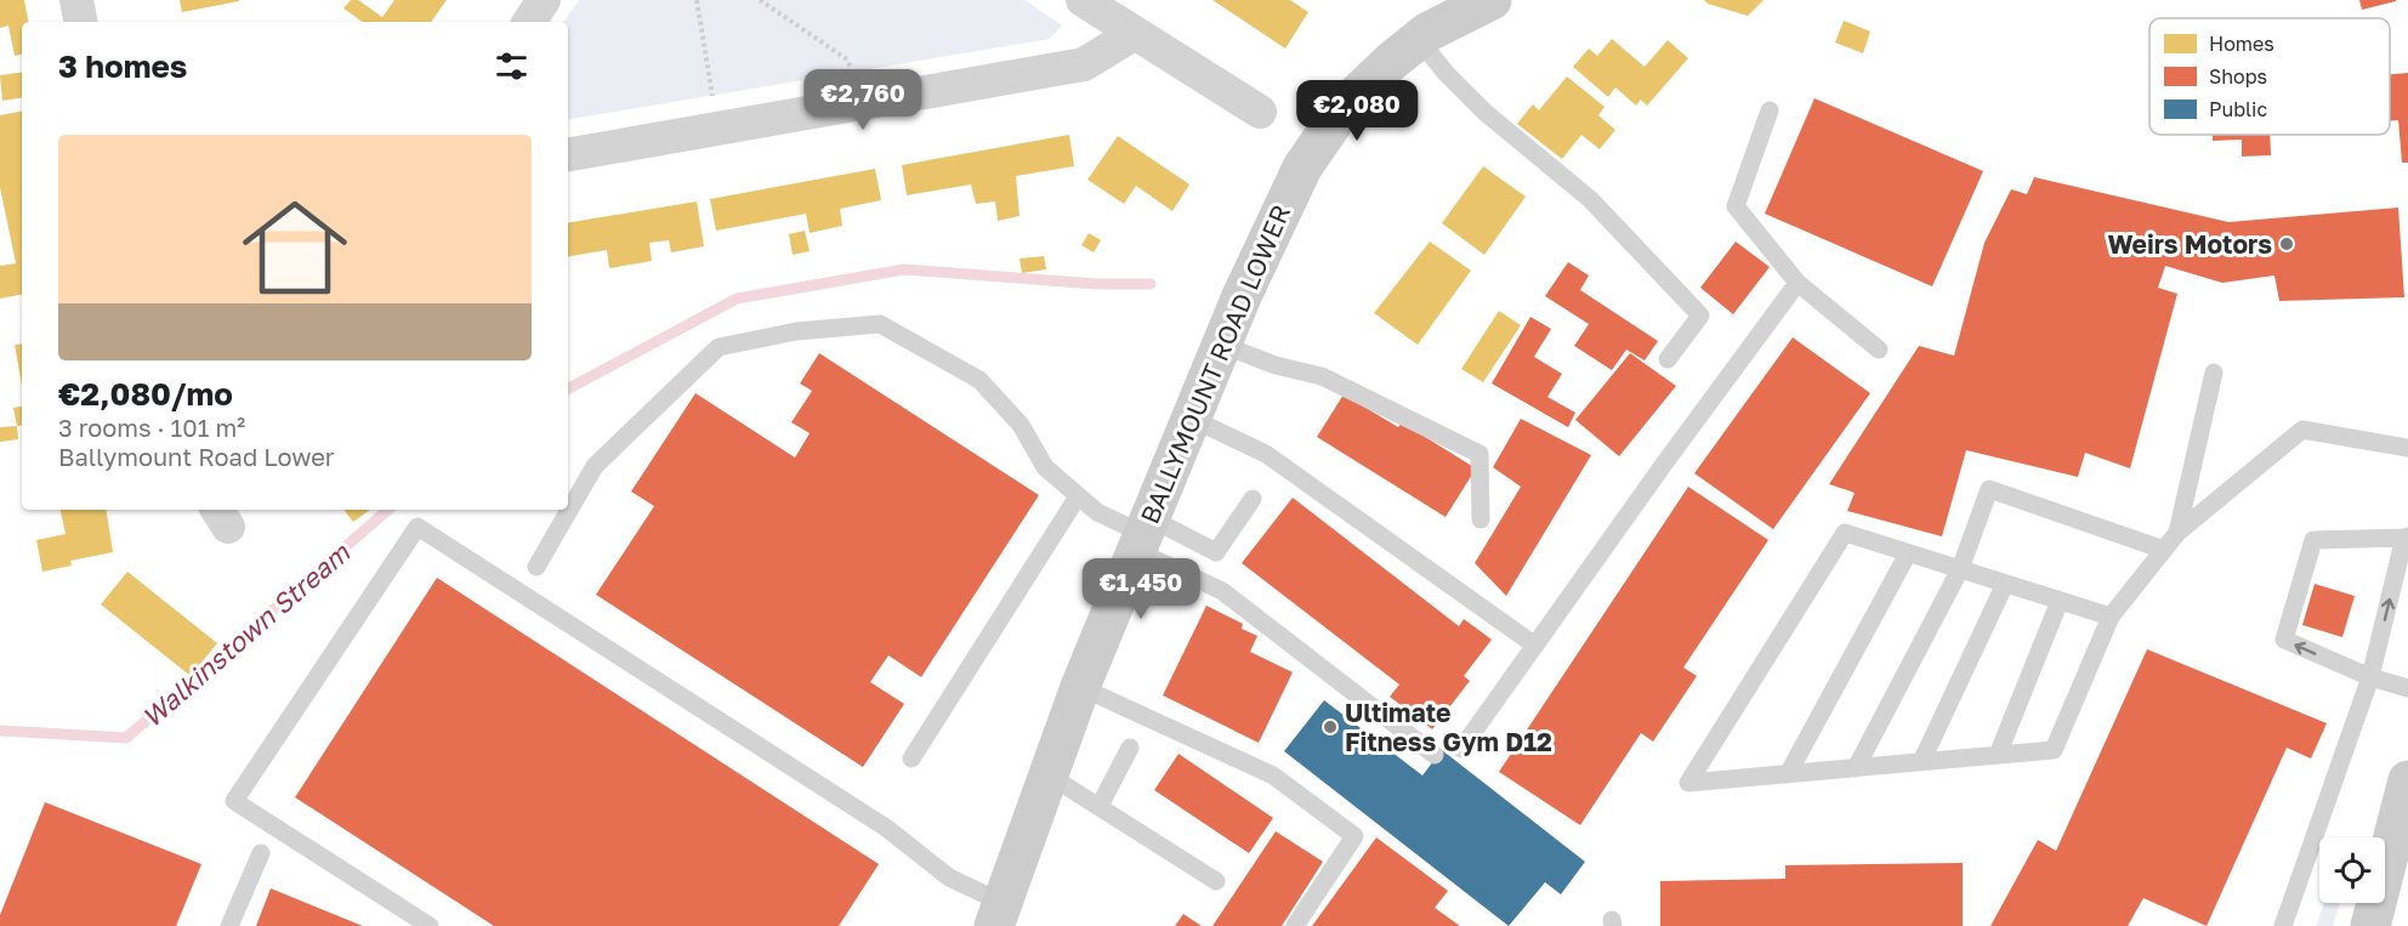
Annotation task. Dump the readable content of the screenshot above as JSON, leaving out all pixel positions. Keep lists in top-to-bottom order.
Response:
{
  "streets": {
    "street": ["BALLYMOUNT ROAD LOWER"]
  },
  "water": ["Walkinstown Stream"],
  "places": ["Weirs Motors", "Ultimate Fitness Gym D12"],
  "legend": ["Homes", "Shops", "Public"],
  "page": {
    "heading": "3 homes",
    "price": ["€2,760", "€2,080", "€1,450"],
    "list": [
      {
        "name": "€2,080/mo",
        "note": "3 rooms · 101 m² · Ballymount Road Lower"
      }
    ]
  }
}
